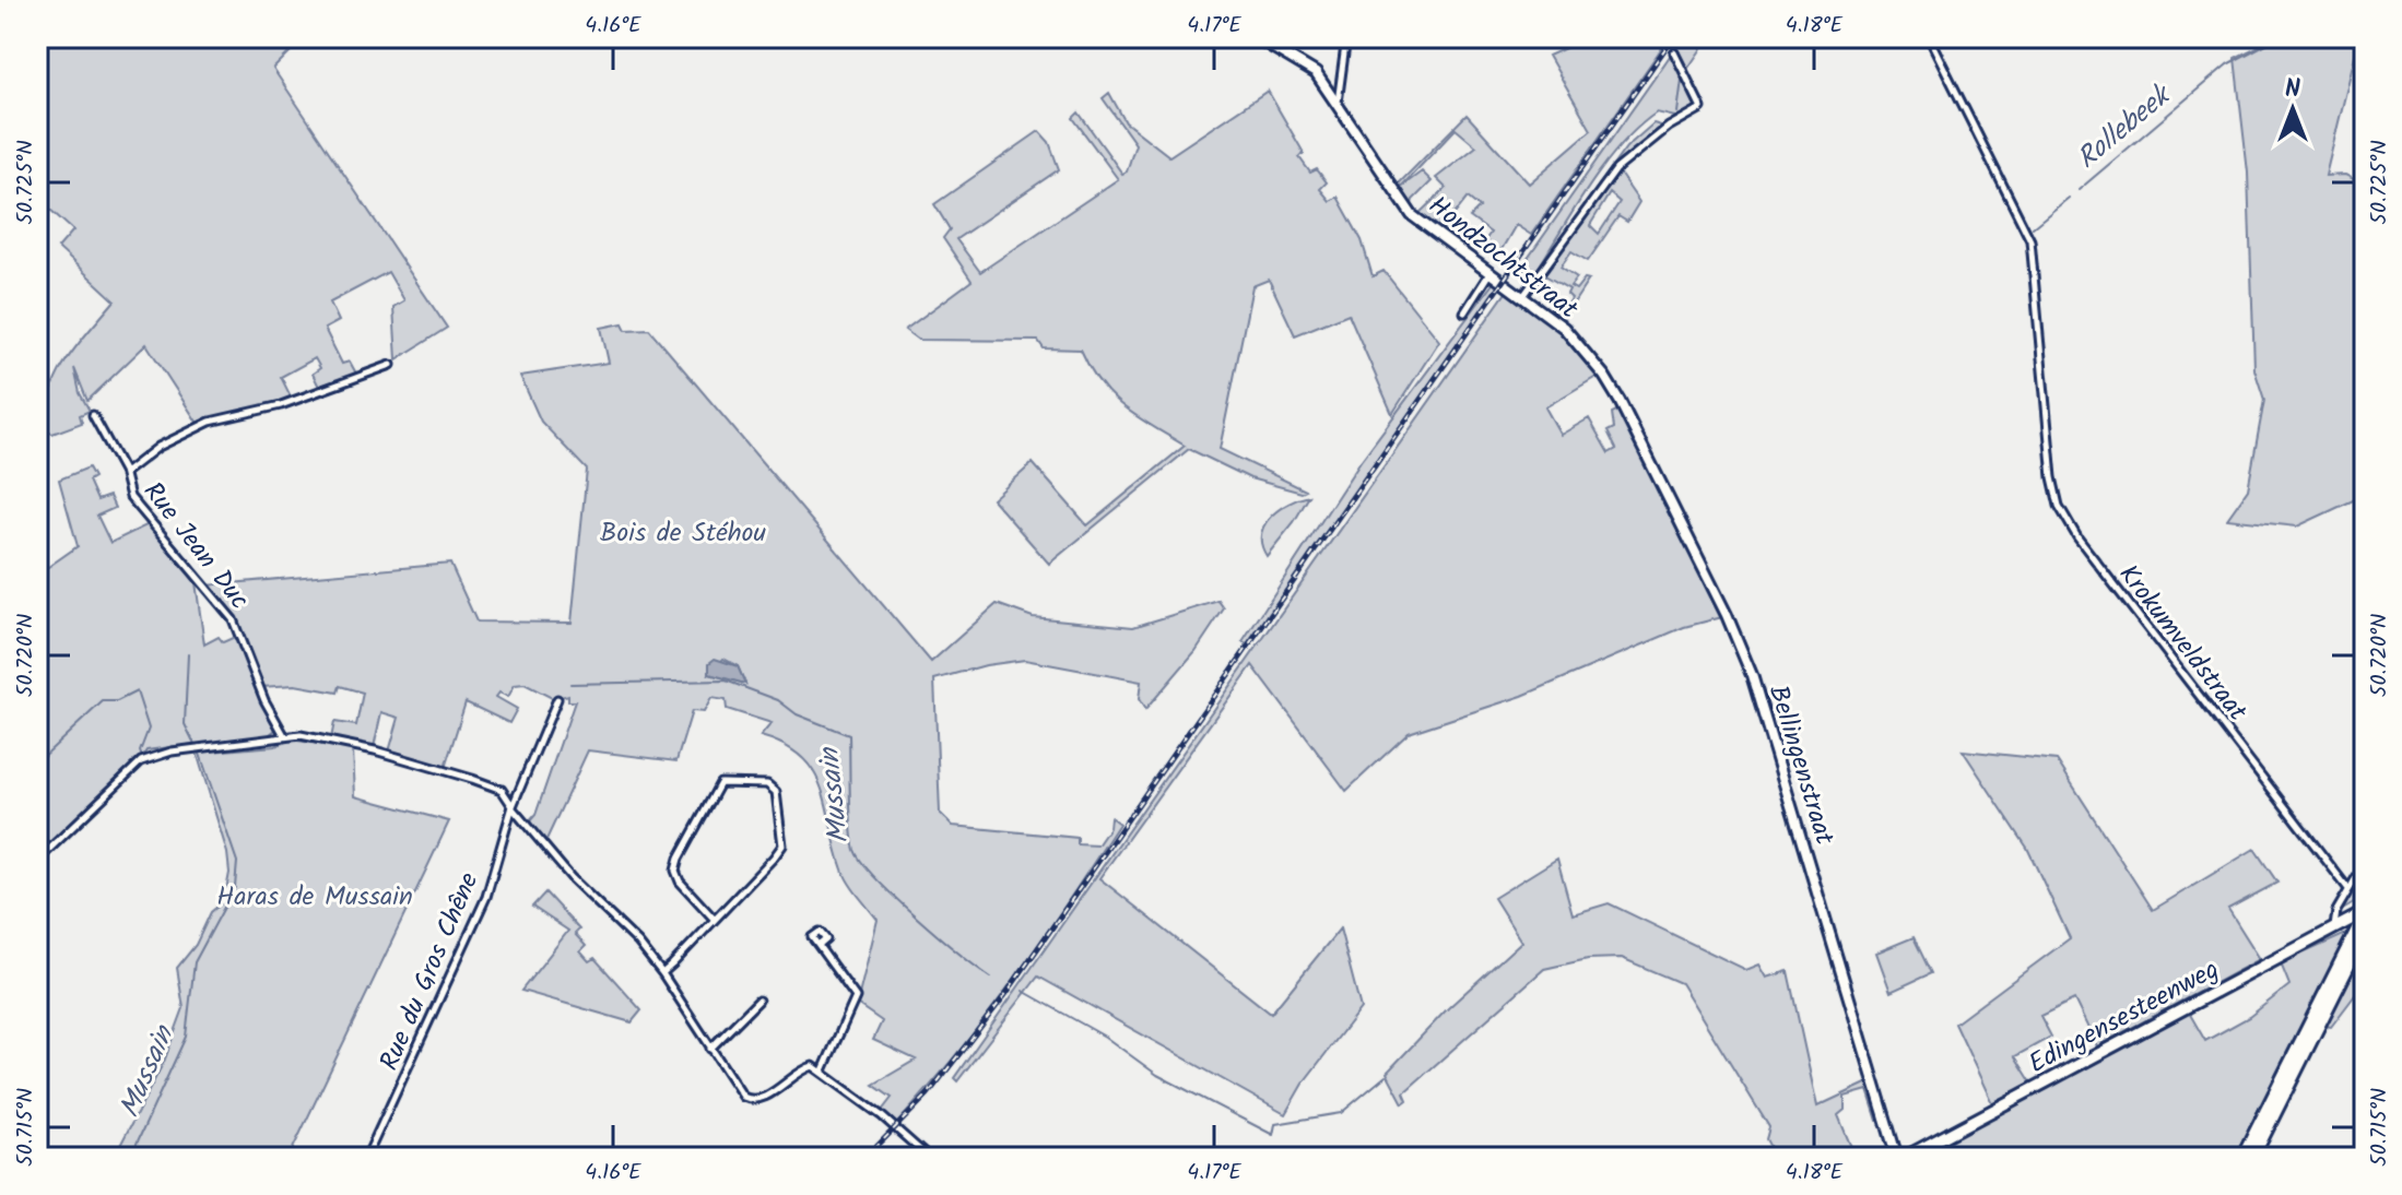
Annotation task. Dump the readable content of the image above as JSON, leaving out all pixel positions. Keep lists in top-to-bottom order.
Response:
{
  "streets": {
    "main road": ["Edingensesteenweg"],
    "street": [
      "Hondzochtstraat",
      "Rue Jean Duc",
      "Krokumveldstraat",
      "Bellingenstraat",
      "Rue du Gros Chêne"
    ]
  },
  "crossings": [
    ["Hondzochtstraat", "Bellingenstraat"],
    ["Bellingenstraat", "Edingensesteenweg"]
  ],
  "water": ["Rollebeek", "Mussain"],
  "parks": ["Bois de Stéhou", "Haras de Mussain"],
  "north": "top",
  "coordinates": [
    "4.16°E",
    "4.17°E",
    "4.18°E",
    "50.725°N",
    "50.720°N",
    "50.715°N"
  ]
}
